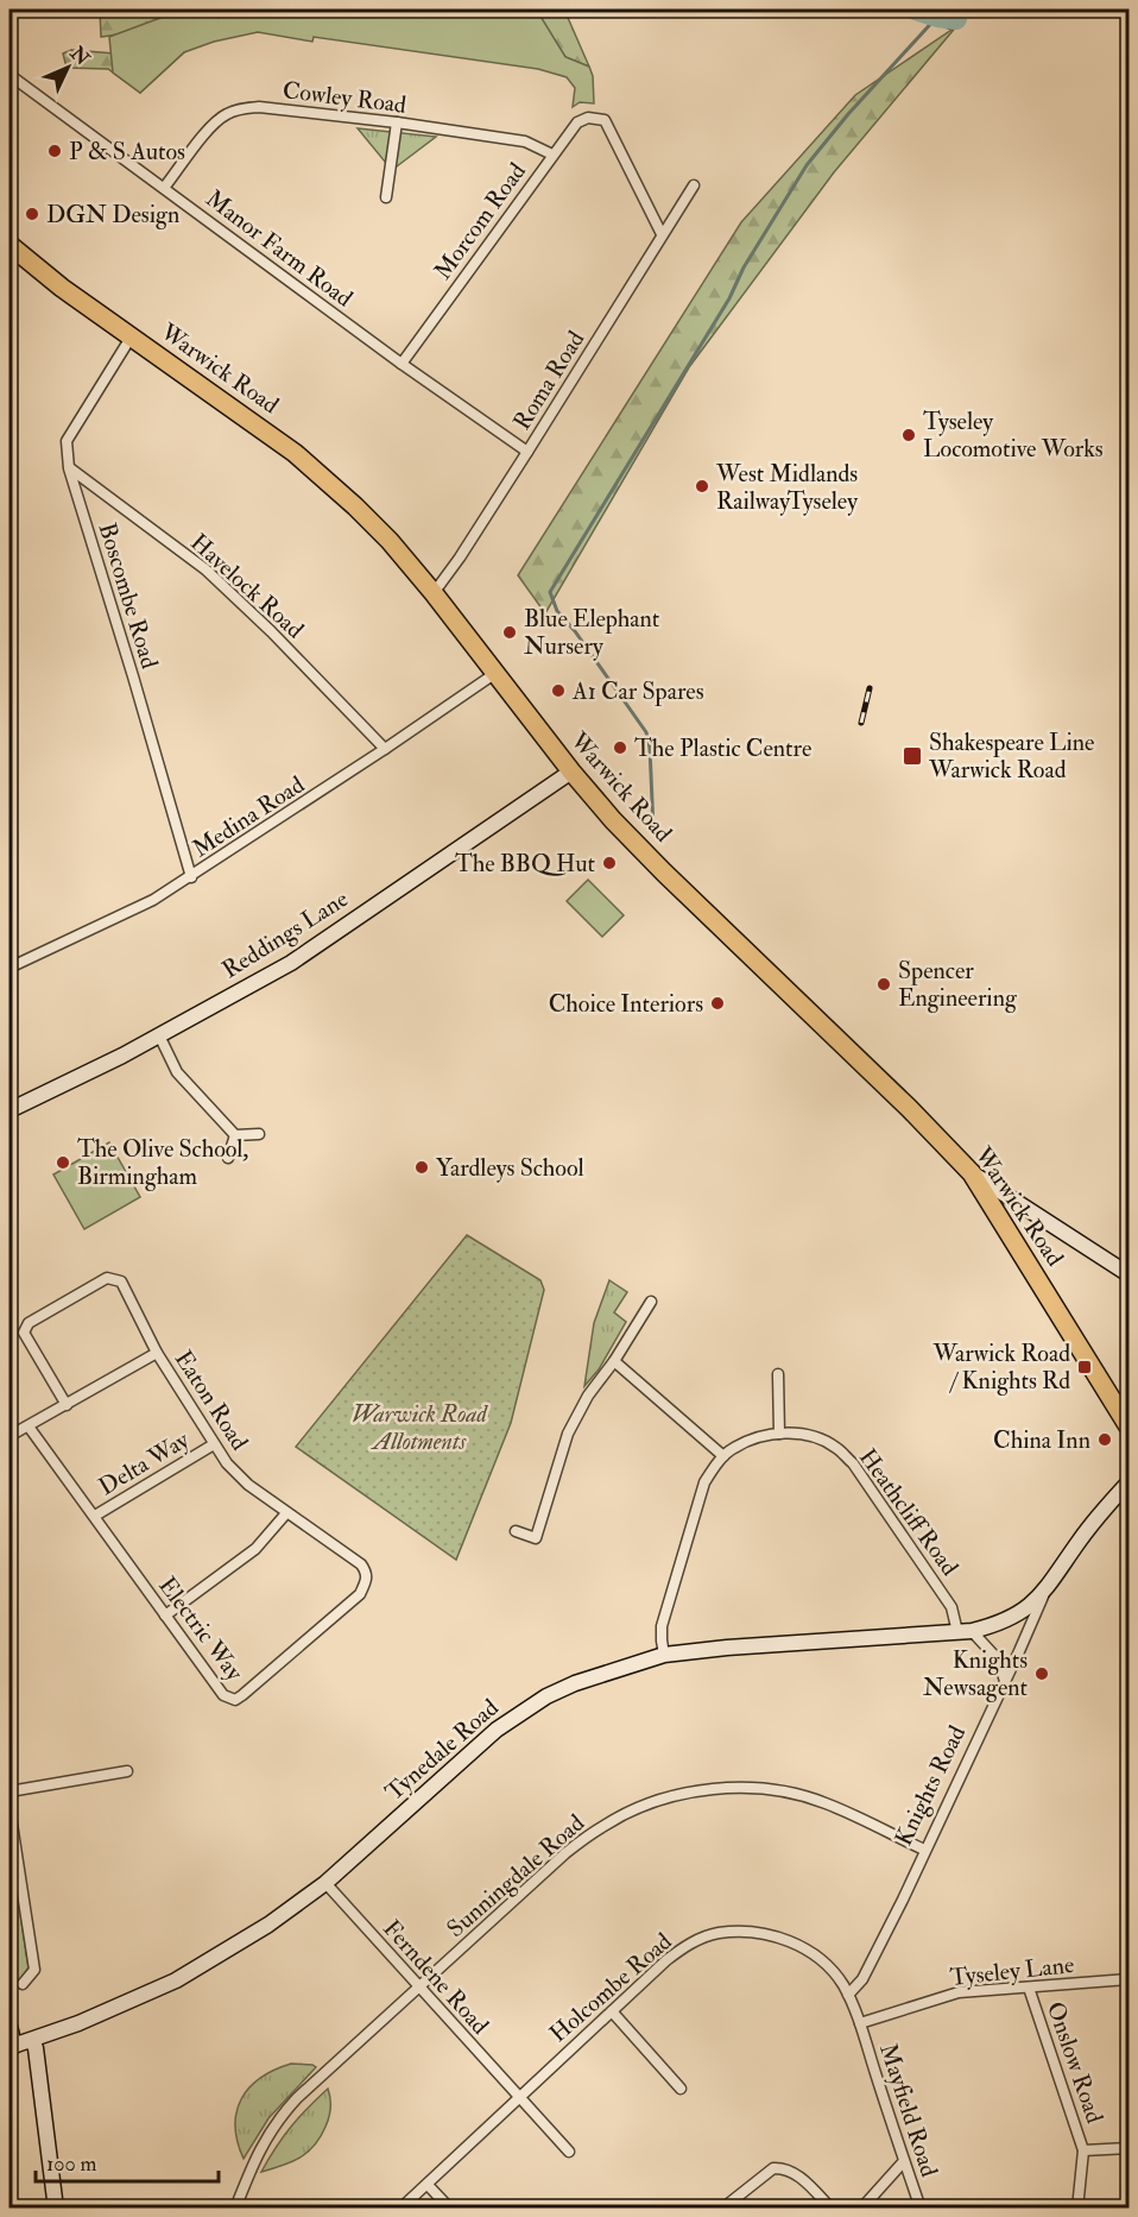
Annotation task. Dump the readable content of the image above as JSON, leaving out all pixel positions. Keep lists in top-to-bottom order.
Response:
{
  "streets": {
    "highway": ["Warwick Road"],
    "street": [
      "Cowley Road",
      "Morcom Road",
      "Manor Farm Road",
      "Roma Road",
      "Havelock Road",
      "Boscombe Road",
      "Medina Road",
      "Reddings Lane",
      "Eaton Road",
      "Delta Way",
      "Heathcliff Road",
      "Electric Way",
      "Tynedale Road",
      "Knights Road",
      "Sunningdale Road",
      "Tyseley Lane",
      "Ferndene Road",
      "Holcombe Road",
      "Onslow Road",
      "Mayfield Road"
    ]
  },
  "crossings": [
    ["Cowley Road", "Morcom Road"],
    ["Cowley Road", "Manor Farm Road"],
    ["Morcom Road", "Manor Farm Road"],
    ["Morcom Road", "Roma Road"],
    ["Manor Farm Road", "Roma Road"],
    ["Warwick Road", "Roma Road"],
    ["Warwick Road", "Boscombe Road"],
    ["Warwick Road", "Medina Road"],
    ["Warwick Road", "Reddings Lane"],
    ["Havelock Road", "Boscombe Road"],
    ["Havelock Road", "Medina Road"],
    ["Boscombe Road", "Medina Road"],
    ["Eaton Road", "Delta Way"],
    ["Eaton Road", "Electric Way"],
    ["Delta Way", "Electric Way"],
    ["Heathcliff Road", "Tynedale Road"],
    ["Heathcliff Road", "Knights Road"],
    ["Tynedale Road", "Knights Road"],
    ["Tynedale Road", "Ferndene Road"],
    ["Knights Road", "Sunningdale Road"],
    ["Knights Road", "Holcombe Road"],
    ["Sunningdale Road", "Ferndene Road"],
    ["Tyseley Lane", "Holcombe Road"],
    ["Tyseley Lane", "Onslow Road"],
    ["Tyseley Lane", "Mayfield Road"],
    ["Ferndene Road", "Holcombe Road"],
    ["Holcombe Road", "Mayfield Road"]
  ],
  "parks": ["Warwick Road Allotments"],
  "places": {
    "other": [
      "P & S Autos",
      "DGN Design",
      "Tyseley Locomotive Works",
      "West Midlands RailwayTyseley",
      "Blue Elephant Nursery",
      "A1 Car Spares",
      "The Plastic Centre",
      "The BBQ Hut",
      "Spencer Engineering",
      "Choice Interiors",
      "The Olive School, Birmingham",
      "Yardleys School",
      "China Inn",
      "Knights Newsagent"
    ],
    "transit": ["Shakespeare Line Warwick Road", "Warwick Road / Knights Rd"]
  },
  "scale_bar": "100 m",
  "north": "top right"
}
